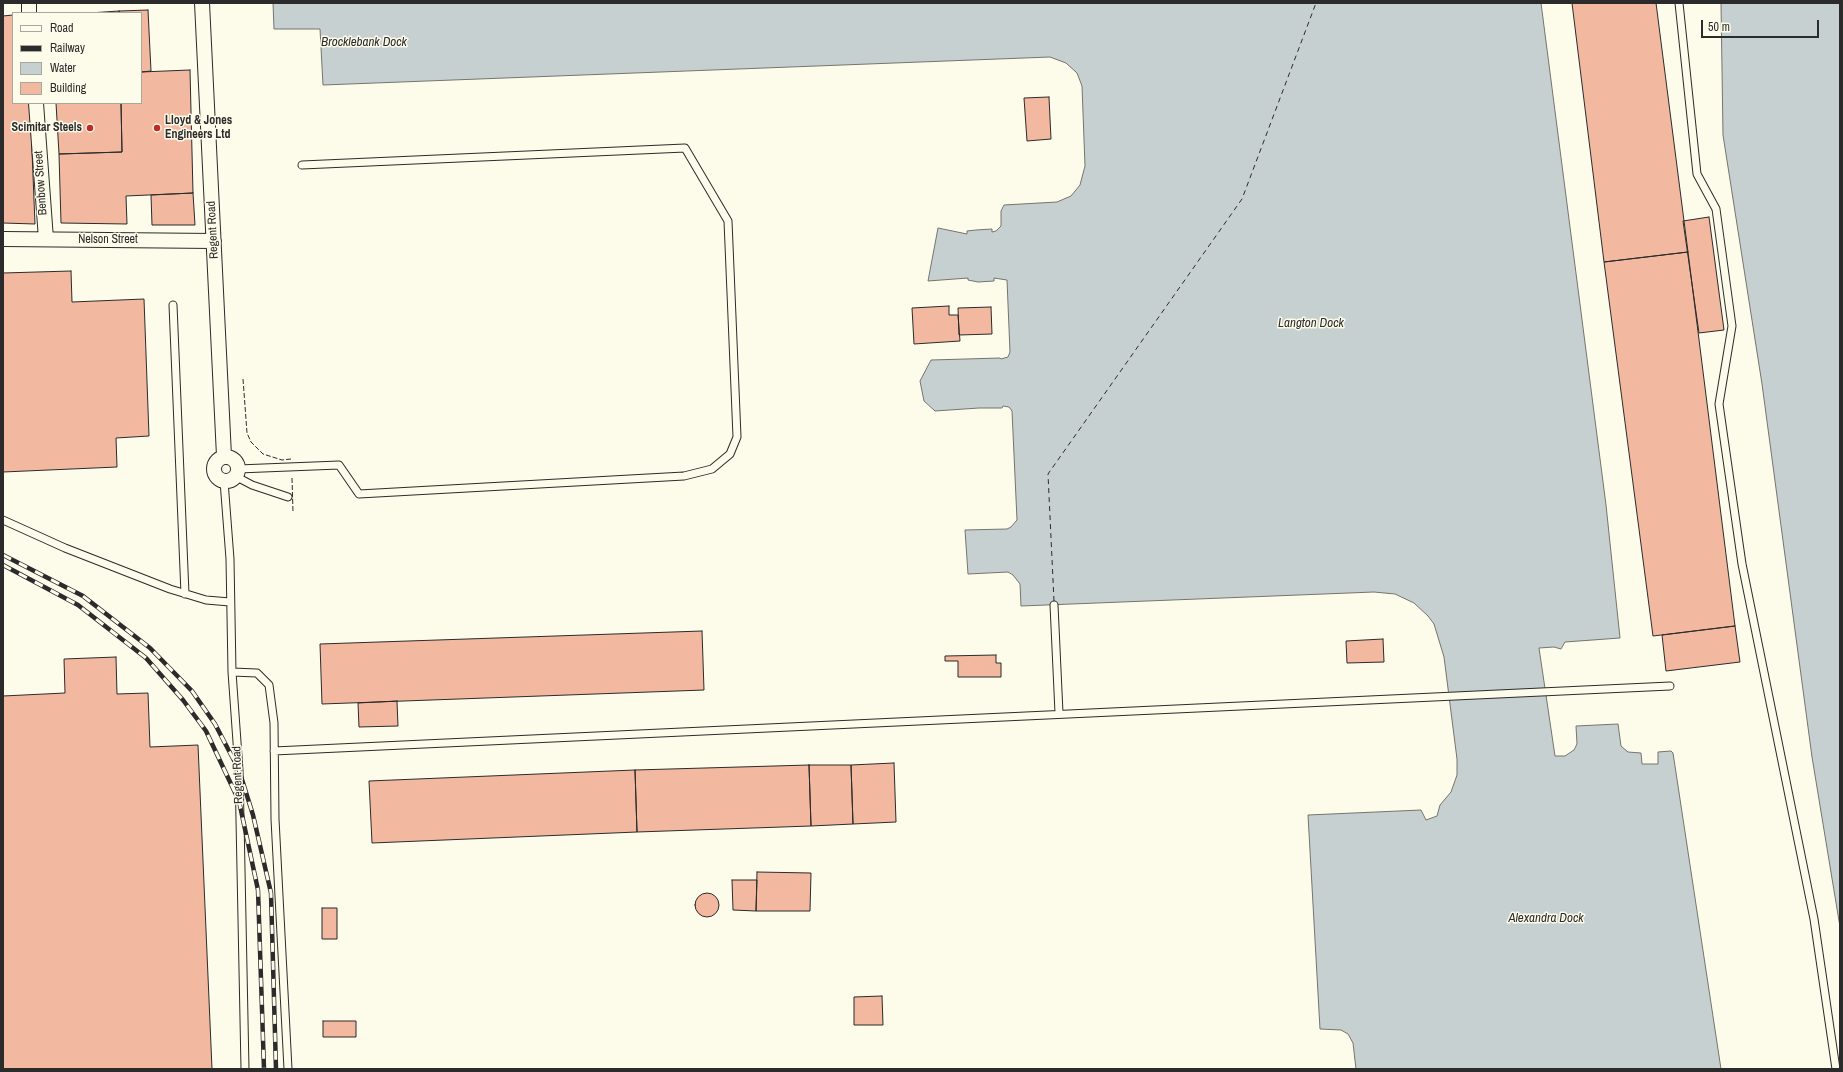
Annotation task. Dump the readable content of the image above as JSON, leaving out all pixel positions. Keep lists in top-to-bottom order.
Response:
{
  "streets": {
    "street": ["Benbow Street", "Regent Road", "Nelson Street"]
  },
  "crossings": [
    ["Benbow Street", "Nelson Street"],
    ["Regent Road", "Nelson Street"]
  ],
  "water": ["Brocklebank Dock", "Langton Dock", "Alexandra Dock"],
  "places": ["Scimitar Steels", "Lloyd & Jones Engineers Ltd"],
  "legend": [
    "Road",
    "Railway",
    "Water",
    "Building"
  ],
  "scale_bar": "50 m"
}
